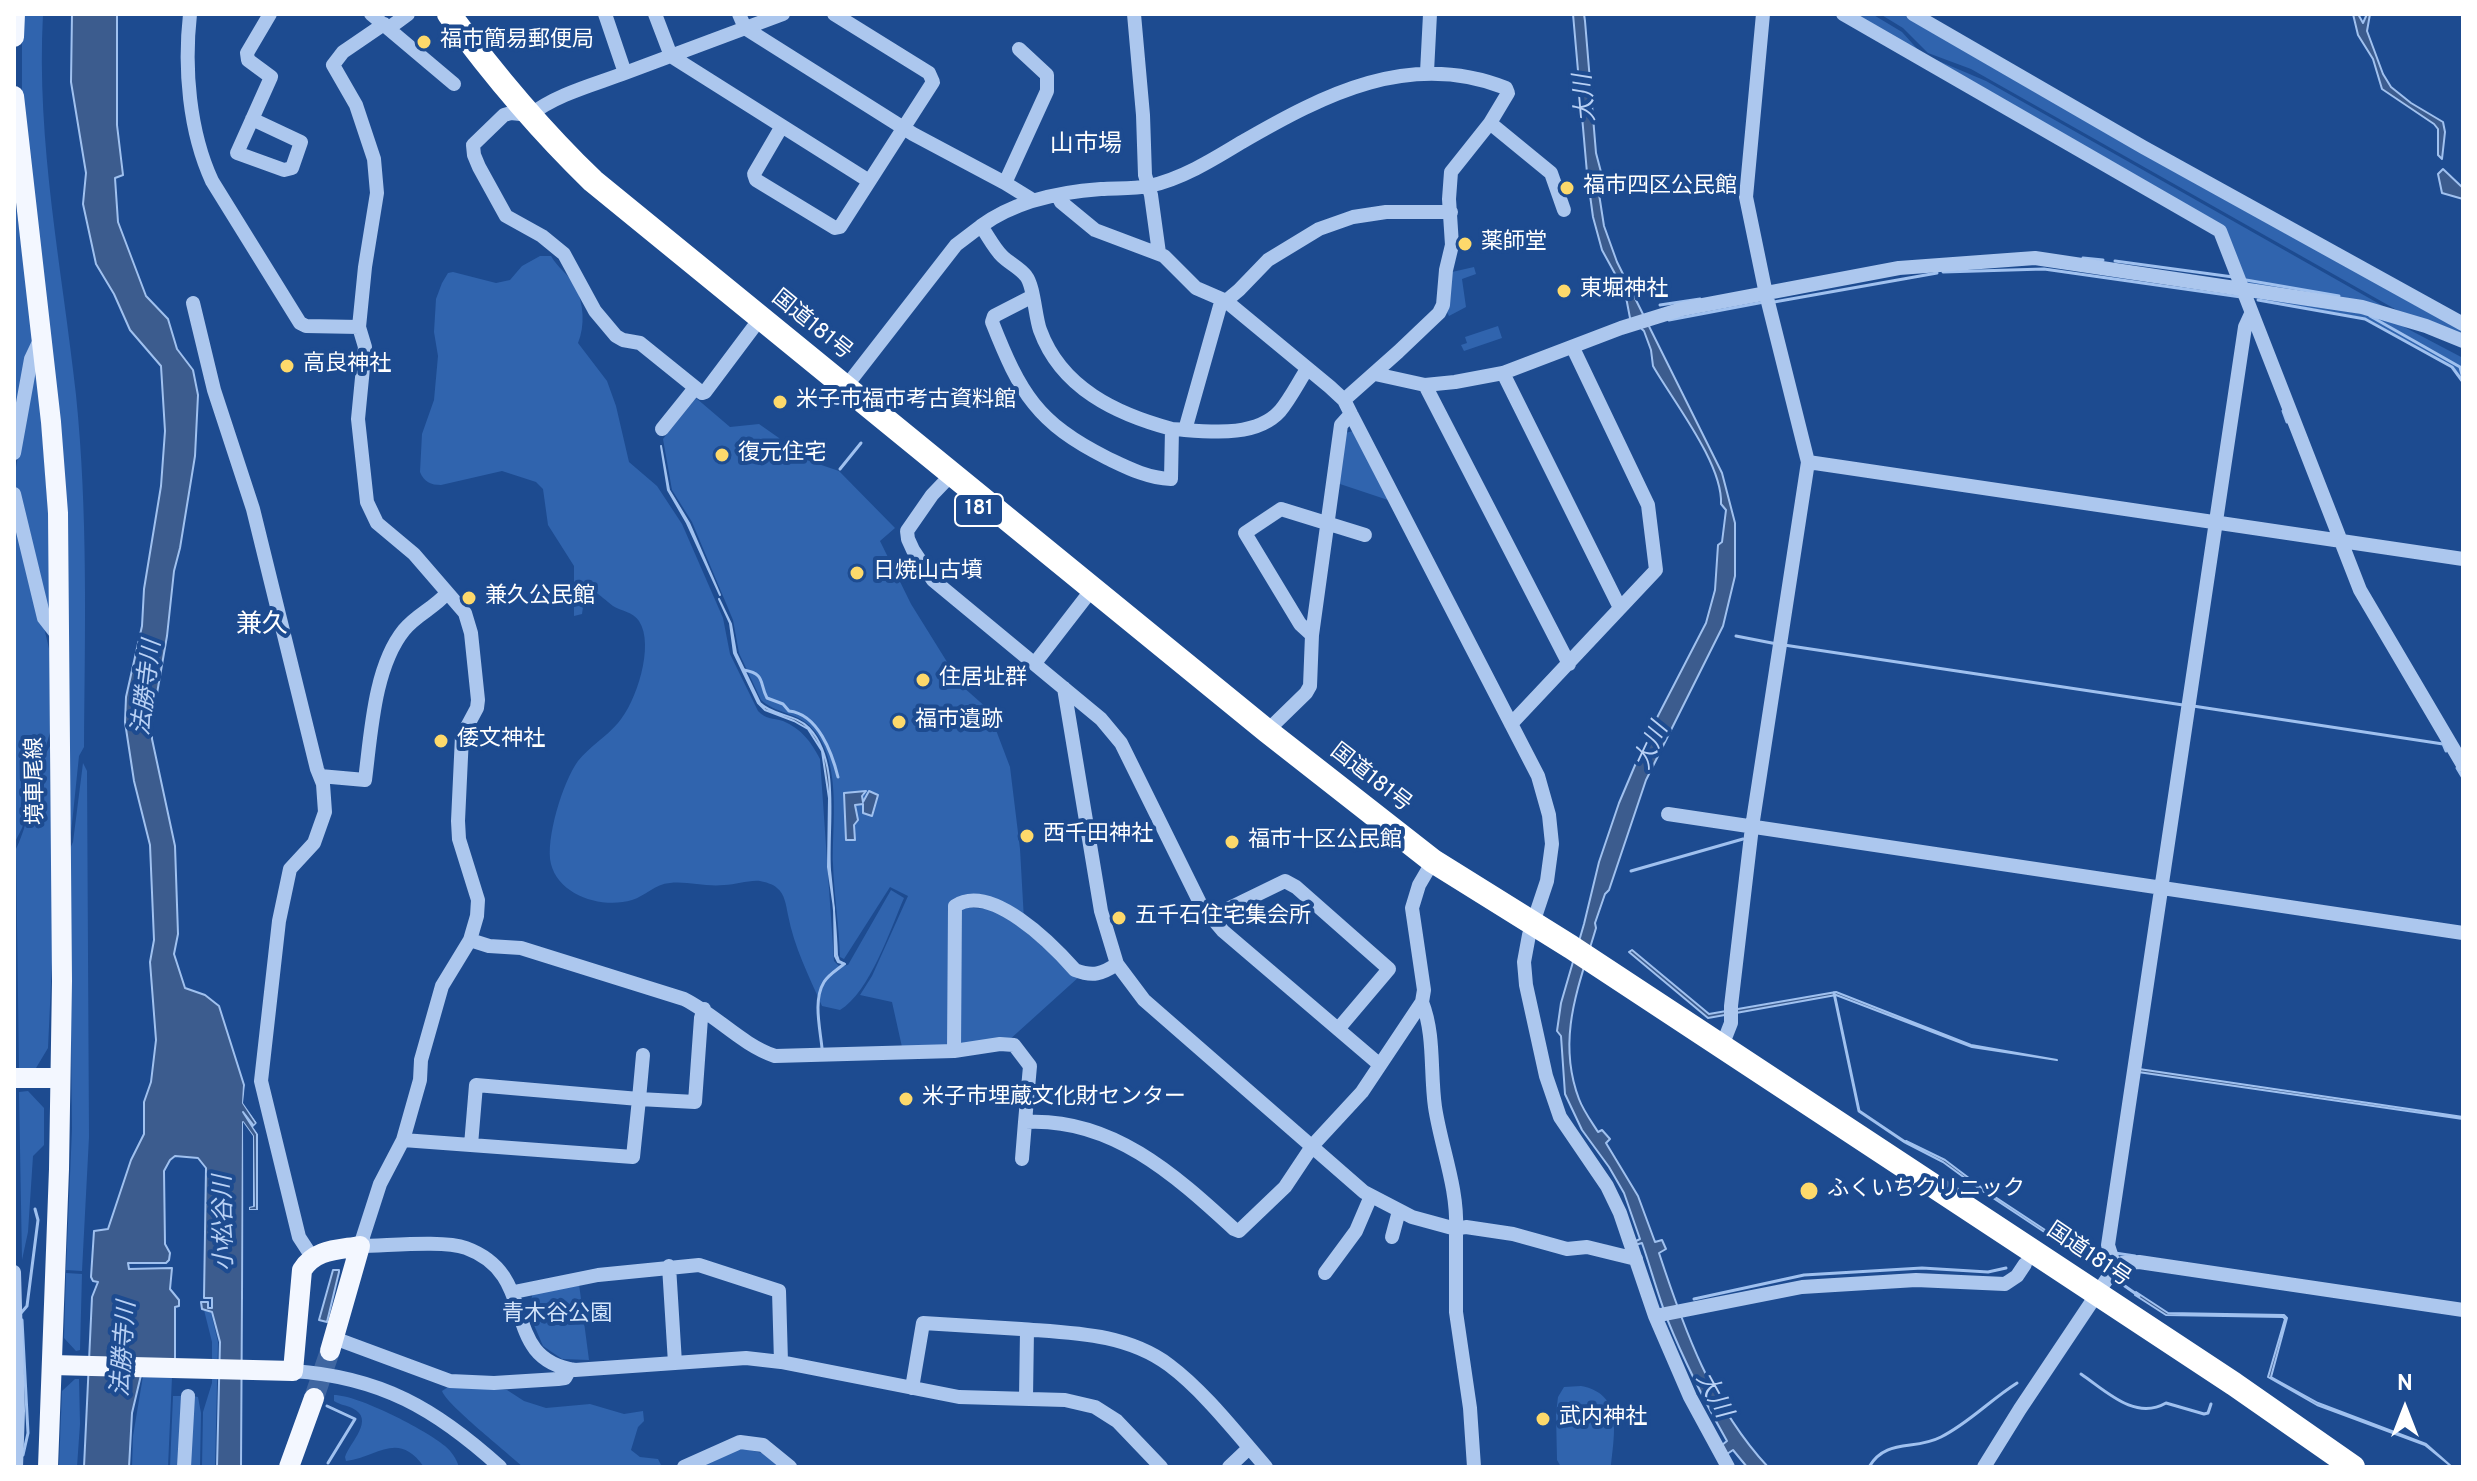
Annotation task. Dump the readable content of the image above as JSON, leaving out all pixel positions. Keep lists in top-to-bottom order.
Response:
{
  "streets": {
    "highway": ["国道181号", "181"],
    "main road": ["境車尾線"]
  },
  "districts": ["山市場", "兼久"],
  "water": ["大川", "法勝寺川", "小松谷川"],
  "parks": ["青木谷公園"],
  "places": [
    "福市簡易郵便局",
    "福市四区公民館",
    "薬師堂",
    "東堀神社",
    "高良神社",
    "米子市福市考古資料館",
    "復元住宅",
    "日焼山古墳",
    "兼久公民館",
    "住居址群",
    "福市遺跡",
    "倭文神社",
    "西千田神社",
    "福市十区公民館",
    "五千石住宅集会所",
    "米子市埋蔵文化財センター",
    "ふくいちクリニック",
    "武内神社"
  ],
  "north": "top"
}
